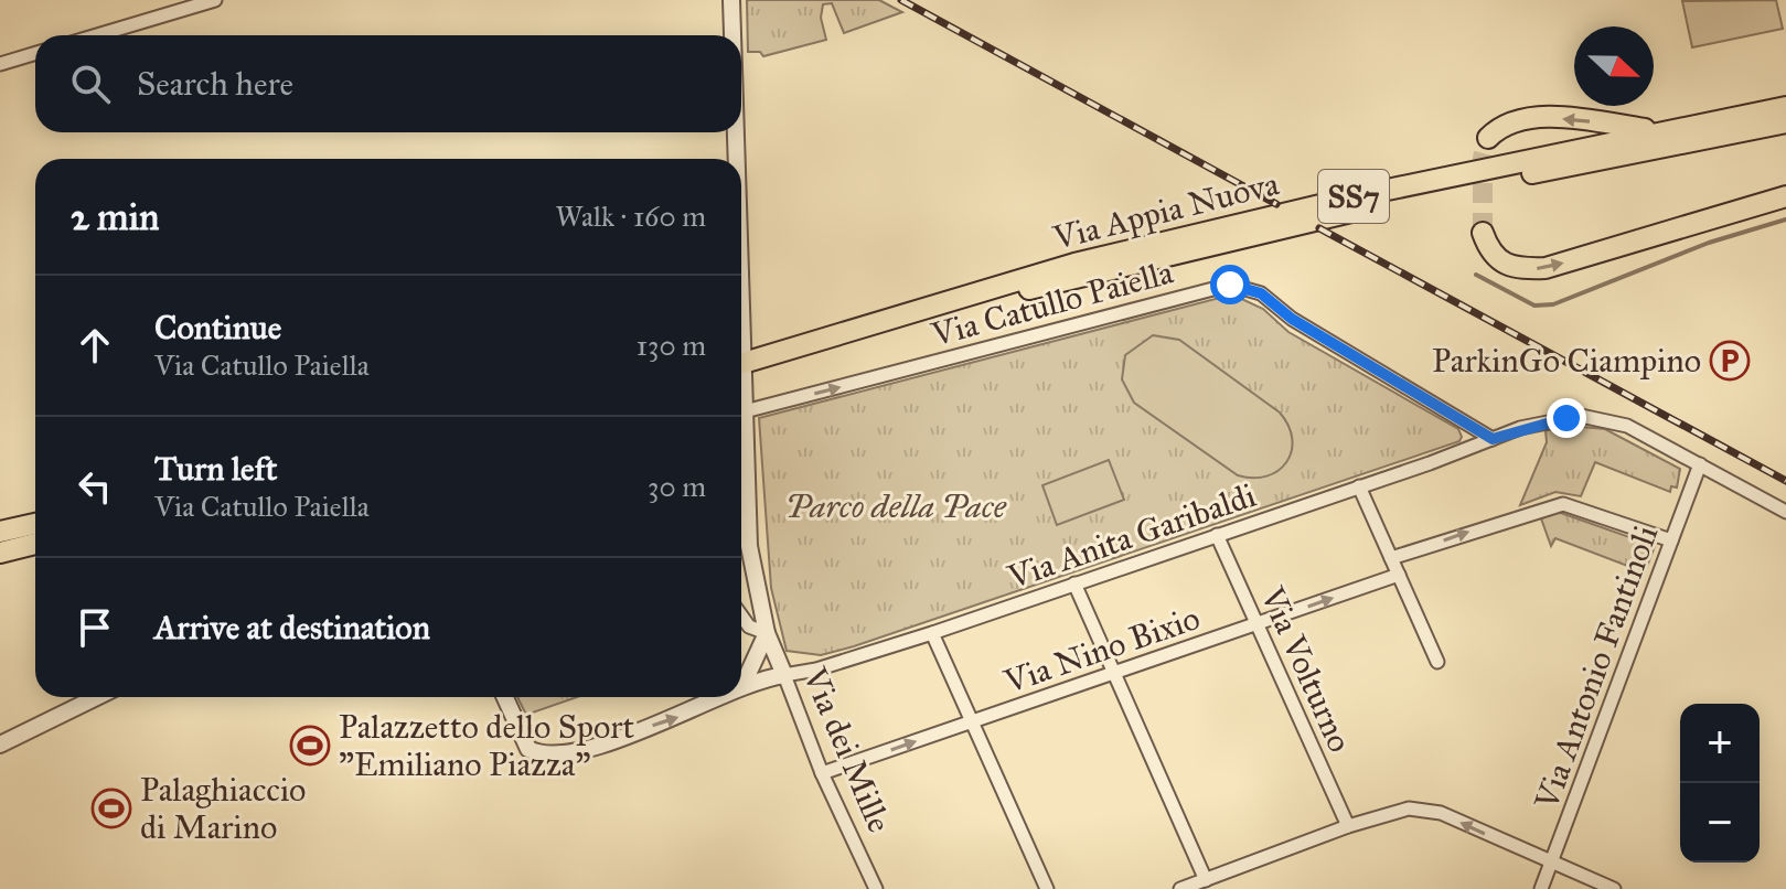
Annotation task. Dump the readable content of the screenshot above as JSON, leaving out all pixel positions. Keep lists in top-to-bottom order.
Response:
{
  "streets": {
    "main road": ["SS7", "Via Appia Nuova"],
    "street": [
      "Via Catullo Paiella",
      "Via Anita Garibaldi",
      "Via Nino Bixio",
      "Via Antonio Fantinoli",
      "Via Volturno",
      "Via dei Mille"
    ]
  },
  "crossings": [
    ["Via Catullo Paiella", "Via Anita Garibaldi"],
    ["Via Anita Garibaldi", "Via Volturno"],
    ["Via Anita Garibaldi", "Via dei Mille"],
    ["Via Nino Bixio", "Via Volturno"],
    ["Via Nino Bixio", "Via dei Mille"]
  ],
  "one_way": ["Via Catullo Paiella", "Via Nino Bixio"],
  "parks": ["Parco della Pace"],
  "places": {
    "parking": ["ParkinGo Ciampino"],
    "sports": ["Palazzetto dello Sport \"Emiliano Piazza\"", "Palaghiaccio di Marino"]
  },
  "north": "right",
  "page": {
    "search": "Search here",
    "heading": ["2 min", "Walk · 160 m"],
    "list": [
      ["Continue", "Via Catullo Paiella", "130 m"],
      ["Turn left", "Via Catullo Paiella", "30 m"],
      "Arrive at destination"
    ],
    "map_buttons": ["+", "−"]
  }
}
